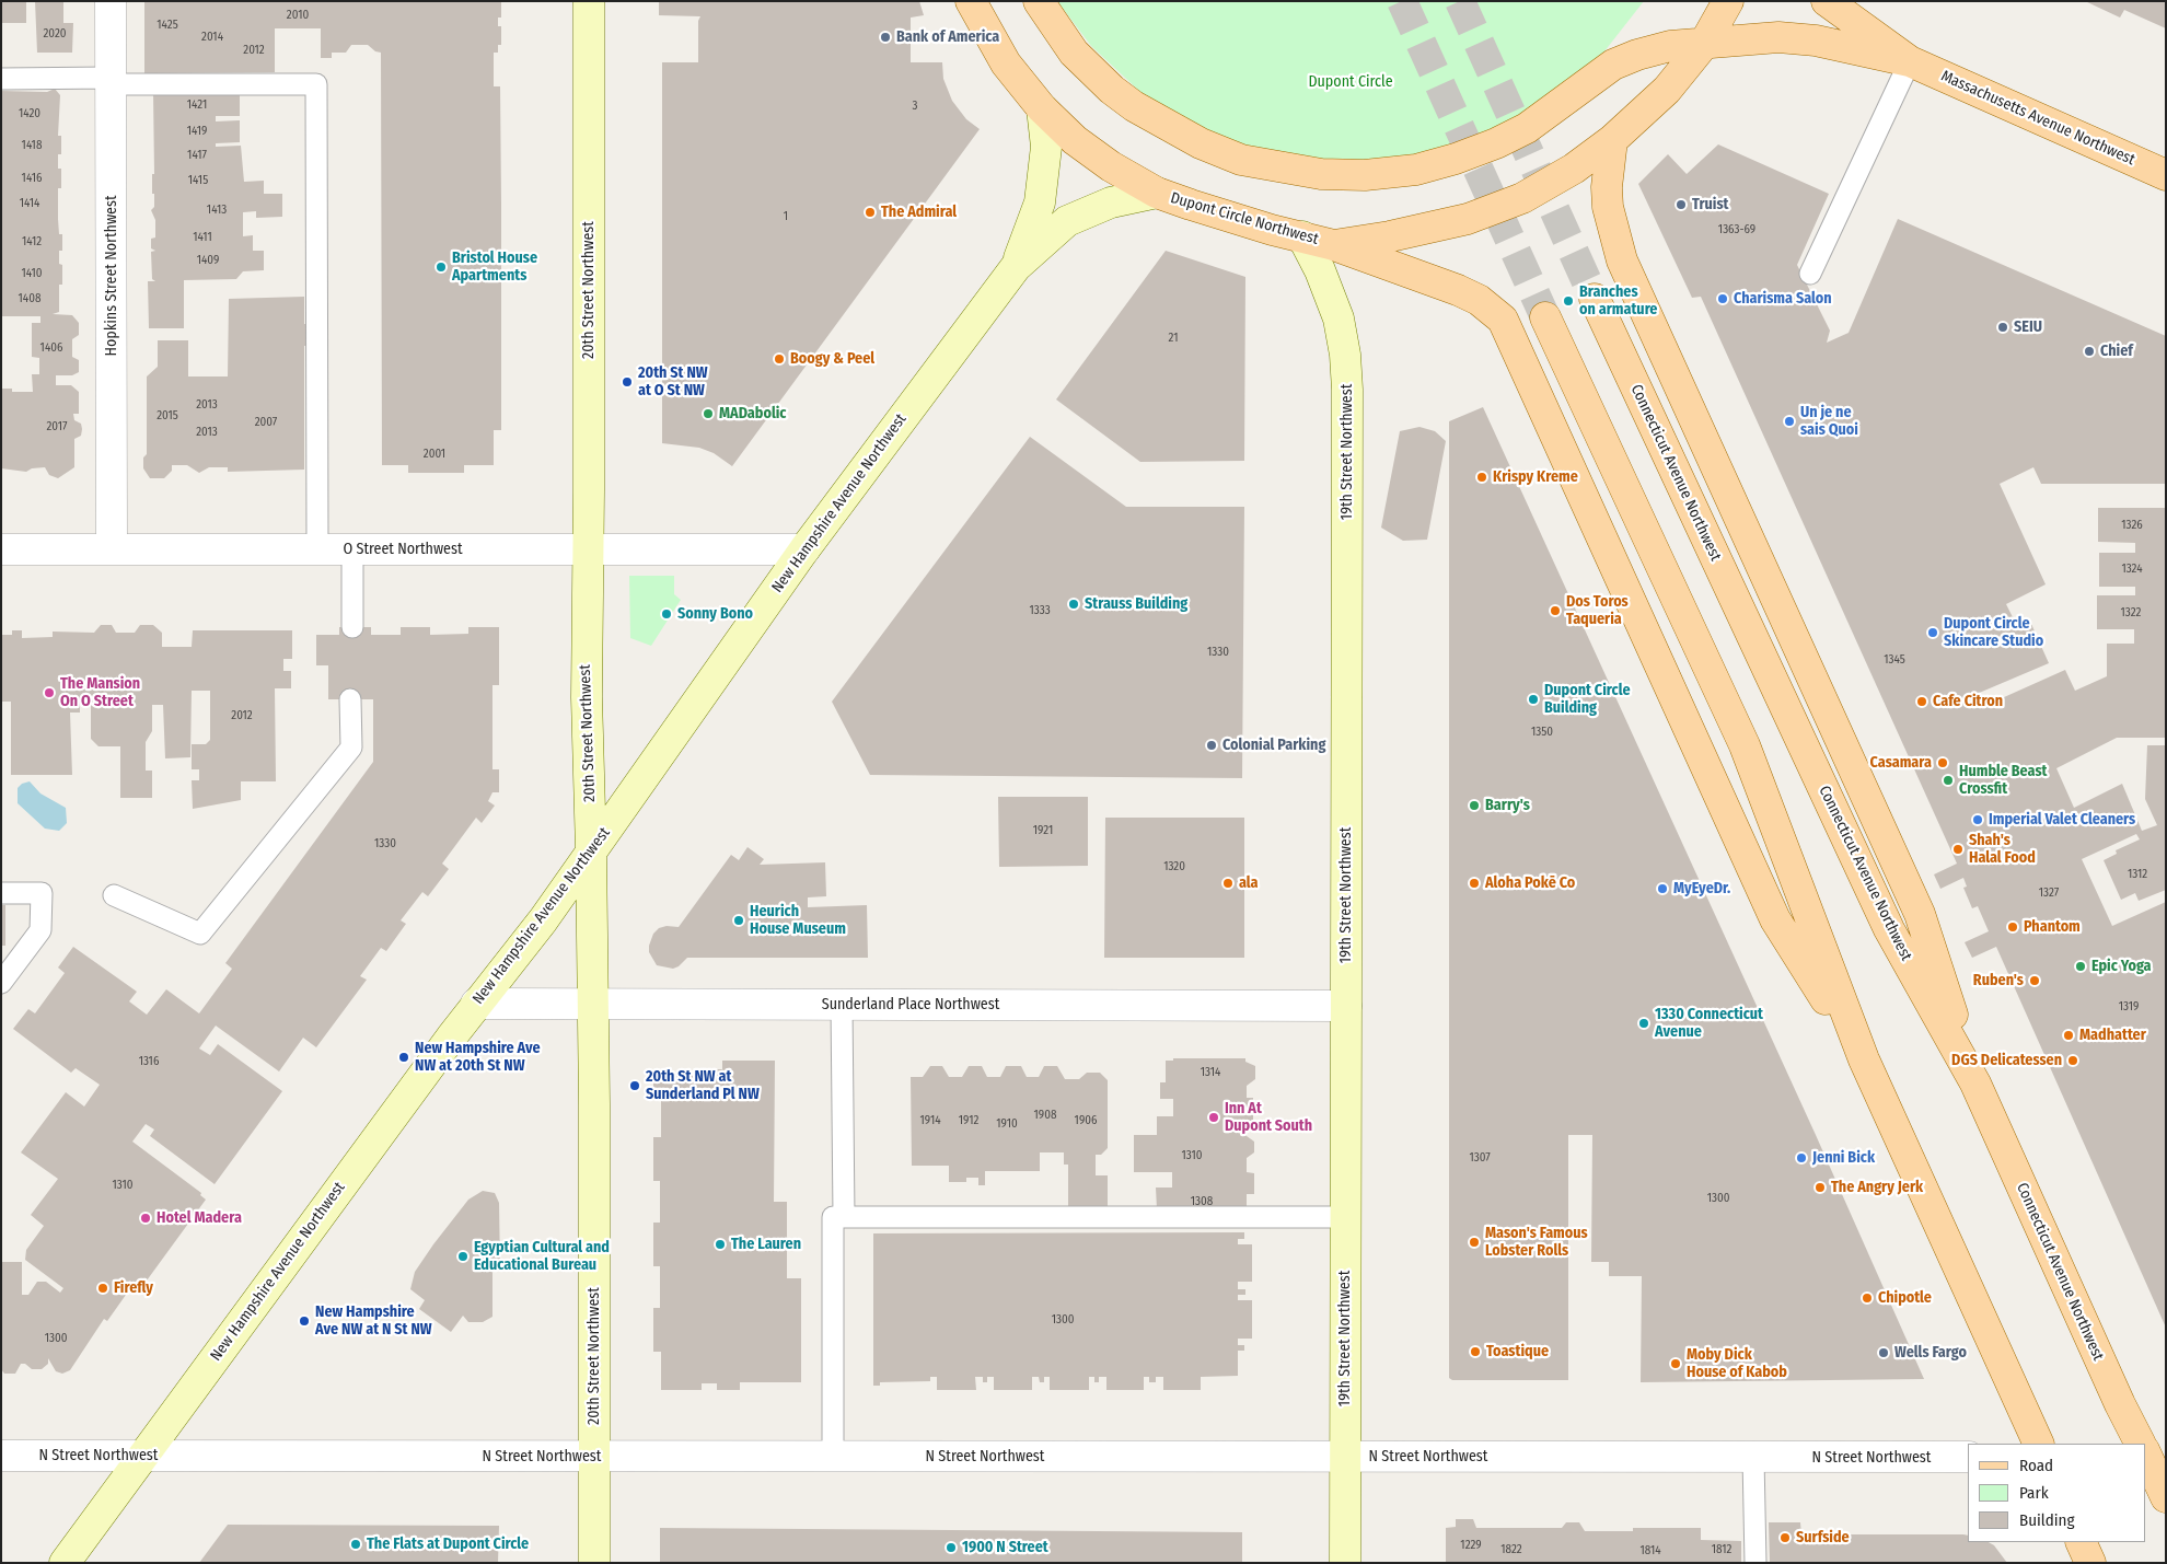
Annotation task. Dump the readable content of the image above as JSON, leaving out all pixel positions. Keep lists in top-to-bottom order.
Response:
{
  "streets": {
    "main road": [
      "Massachusetts Avenue Northwest",
      "Dupont Circle Northwest",
      "20th Street Northwest",
      "19th Street Northwest",
      "Connecticut Avenue Northwest",
      "New Hampshire Avenue Northwest"
    ],
    "street": [
      "Hopkins Street Northwest",
      "O Street Northwest",
      "Sunderland Place Northwest",
      "N Street Northwest"
    ]
  },
  "crossings": [
    ["Massachusetts Avenue Northwest", "Dupont Circle Northwest"],
    ["Dupont Circle Northwest", "19th Street Northwest"],
    ["Dupont Circle Northwest", "New Hampshire Avenue Northwest"],
    ["Hopkins Street Northwest", "O Street Northwest"],
    ["20th Street Northwest", "New Hampshire Avenue Northwest"],
    ["20th Street Northwest", "O Street Northwest"],
    ["20th Street Northwest", "Sunderland Place Northwest"],
    ["20th Street Northwest", "N Street Northwest"],
    ["19th Street Northwest", "Sunderland Place Northwest"],
    ["19th Street Northwest", "N Street Northwest"],
    ["New Hampshire Avenue Northwest", "O Street Northwest"],
    ["New Hampshire Avenue Northwest", "Sunderland Place Northwest"],
    ["New Hampshire Avenue Northwest", "N Street Northwest"]
  ],
  "parks": ["Dupont Circle"],
  "places": [
    "Bank of America",
    "Truist",
    "The Admiral",
    "Bristol House Apartments",
    "Charisma Salon",
    "Branches on armature",
    "SEIU",
    "Chief",
    "Boogy & Peel",
    "20th St NW at O St NW",
    "MADabolic",
    "Un je ne sais Quoi",
    "Krispy Kreme",
    "Strauss Building",
    "Dos Toros Taqueria",
    "Sonny Bono",
    "Dupont Circle Skincare Studio",
    "The Mansion On O Street",
    "Dupont Circle Building",
    "Cafe Citron",
    "Colonial Parking",
    "Casamara",
    "Humble Beast Crossfit",
    "Barry's",
    "Imperial Valet Cleaners",
    "Shah's Halal Food",
    "ala",
    "Aloha Pokē Co",
    "MyEyeDr.",
    "Heurich House Museum",
    "Phantom",
    "Epic Yoga",
    "Ruben's",
    "1330 Connecticut Avenue",
    "Madhatter",
    "New Hampshire Ave NW at 20th St NW",
    "DGS Delicatessen",
    "20th St NW at Sunderland Pl NW",
    "Inn At Dupont South",
    "Jenni Bick",
    "The Angry Jerk",
    "Hotel Madera",
    "Mason's Famous Lobster Rolls",
    "The Lauren",
    "Egyptian Cultural and Educational Bureau",
    "Firefly",
    "Chipotle",
    "New Hampshire Ave NW at N St NW",
    "Toastique",
    "Wells Fargo",
    "Moby Dick House of Kabob",
    "Surfside",
    "The Flats at Dupont Circle",
    "1900 N Street"
  ],
  "house_numbers": [
    "2010",
    "1425",
    "2020",
    "2014",
    "2012",
    "1421",
    "3",
    "1420",
    "1419",
    "1418",
    "1417",
    "1416",
    "1415",
    "1414",
    "1413",
    "1",
    "1363-69",
    "1411",
    "1412",
    "1409",
    "1410",
    "1408",
    "21",
    "1406",
    "2013",
    "2015",
    "2007",
    "2017",
    "2013",
    "2001",
    "1326",
    "1324",
    "1333",
    "1322",
    "1330",
    "1345",
    "2012",
    "1350",
    "1921",
    "1330",
    "1320",
    "1312",
    "1327",
    "1319",
    "1316",
    "1314",
    "1908",
    "1914",
    "1912",
    "1906",
    "1910",
    "1310",
    "1307",
    "1310",
    "1300",
    "1308",
    "1300",
    "1300",
    "1229",
    "1822",
    "1812",
    "1814"
  ],
  "legend": ["Road", "Park", "Building"]
}
